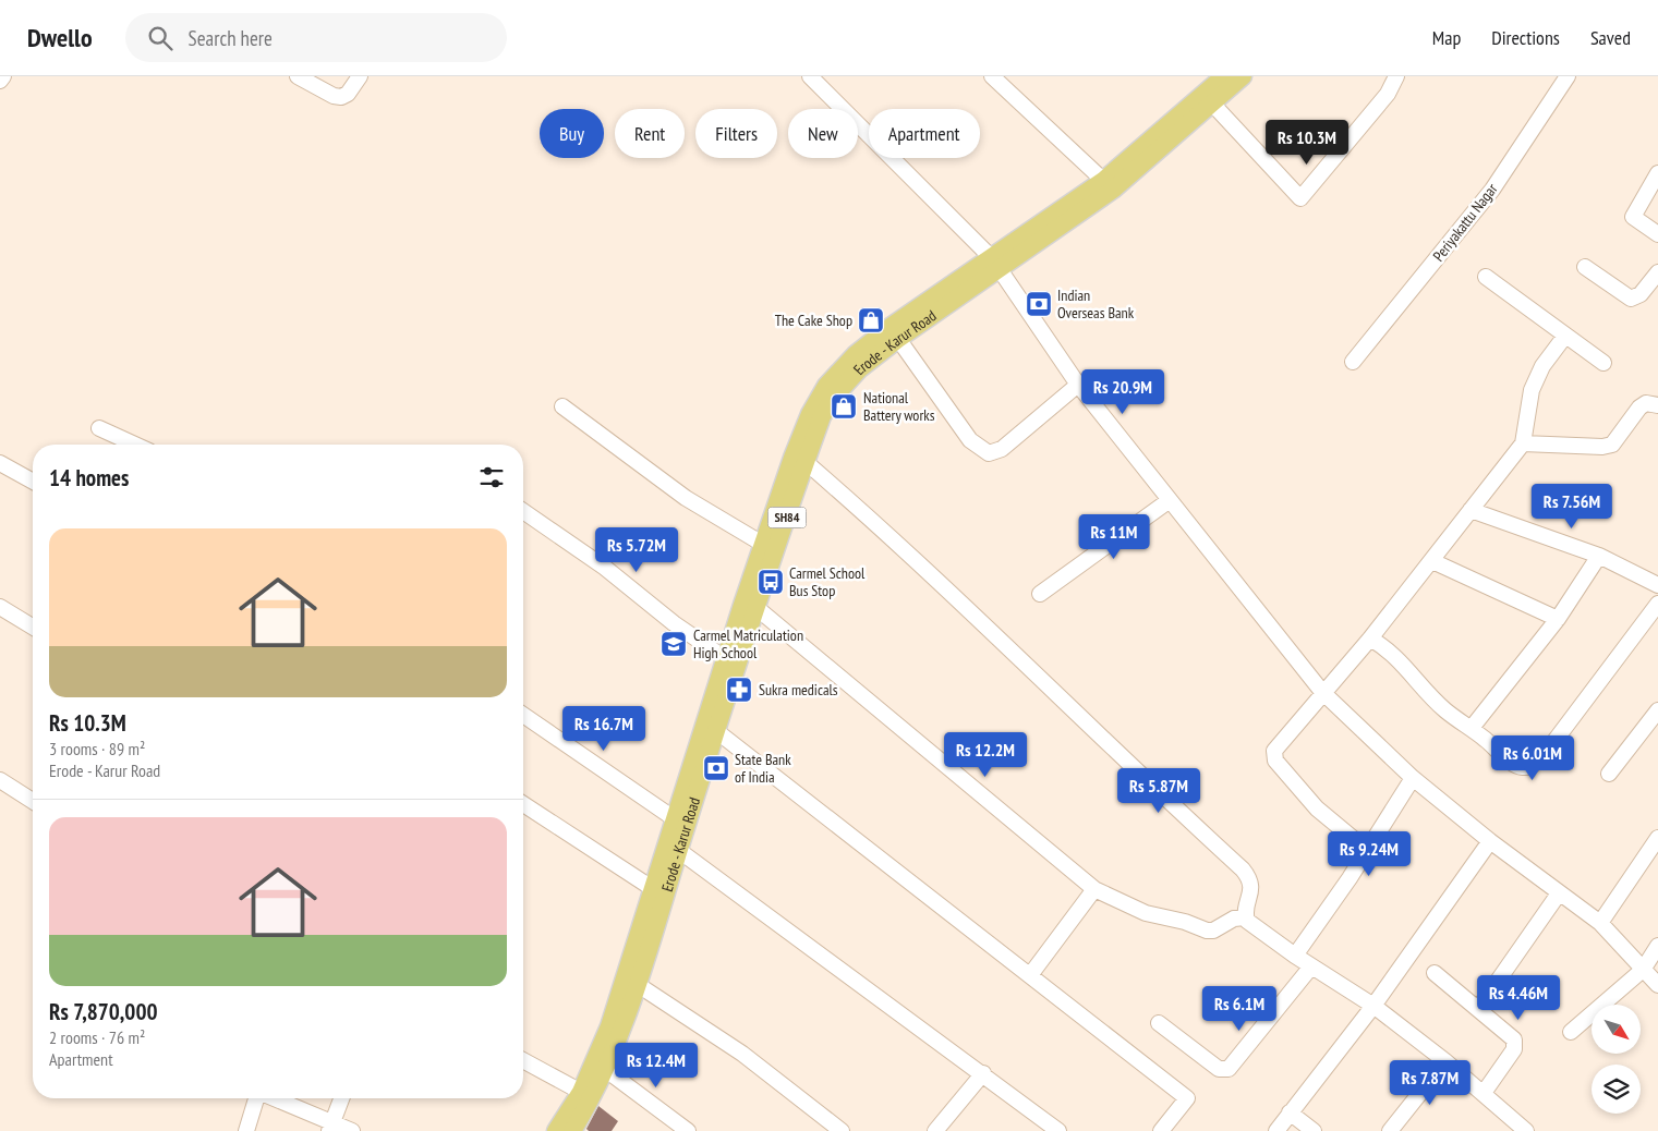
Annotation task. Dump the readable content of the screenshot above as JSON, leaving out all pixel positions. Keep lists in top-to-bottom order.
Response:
{
  "streets": {
    "main road": ["Erode - Karur Road", "SH84"],
    "street": ["Periyakattu Nagar"]
  },
  "places": {
    "bank": ["Indian Overseas Bank", "State Bank of India"],
    "shop": ["The Cake Shop", "National Battery works"],
    "bus stop": ["Carmel School Bus Stop"],
    "school or university": ["Carmel Matriculation High School"],
    "pharmacy": ["Sukra medicals"]
  },
  "north": "bottom right",
  "page": {
    "header": "Dwello",
    "search": "Search here",
    "nav": ["Map", "Directions", "Saved"],
    "chip": [
      "Buy",
      "Rent",
      "Filters",
      "New",
      "Apartment"
    ],
    "price": [
      "Rs 10.3M",
      "Rs 20.9M",
      "Rs 7.56M",
      "Rs 11M",
      "Rs 5.72M",
      "Rs 16.7M",
      "Rs 12.2M",
      "Rs 6.01M",
      "Rs 5.87M",
      "Rs 9.24M",
      "Rs 4.46M",
      "Rs 6.1M",
      "Rs 12.4M",
      "Rs 7.87M"
    ],
    "heading": "14 homes",
    "list": [
      {
        "name": "Rs 10.3M",
        "note": "3 rooms · 89 m² · Erode - Karur Road"
      },
      {
        "name": "Rs 7,870,000",
        "note": "2 rooms · 76 m² · Apartment"
      }
    ]
  }
}
